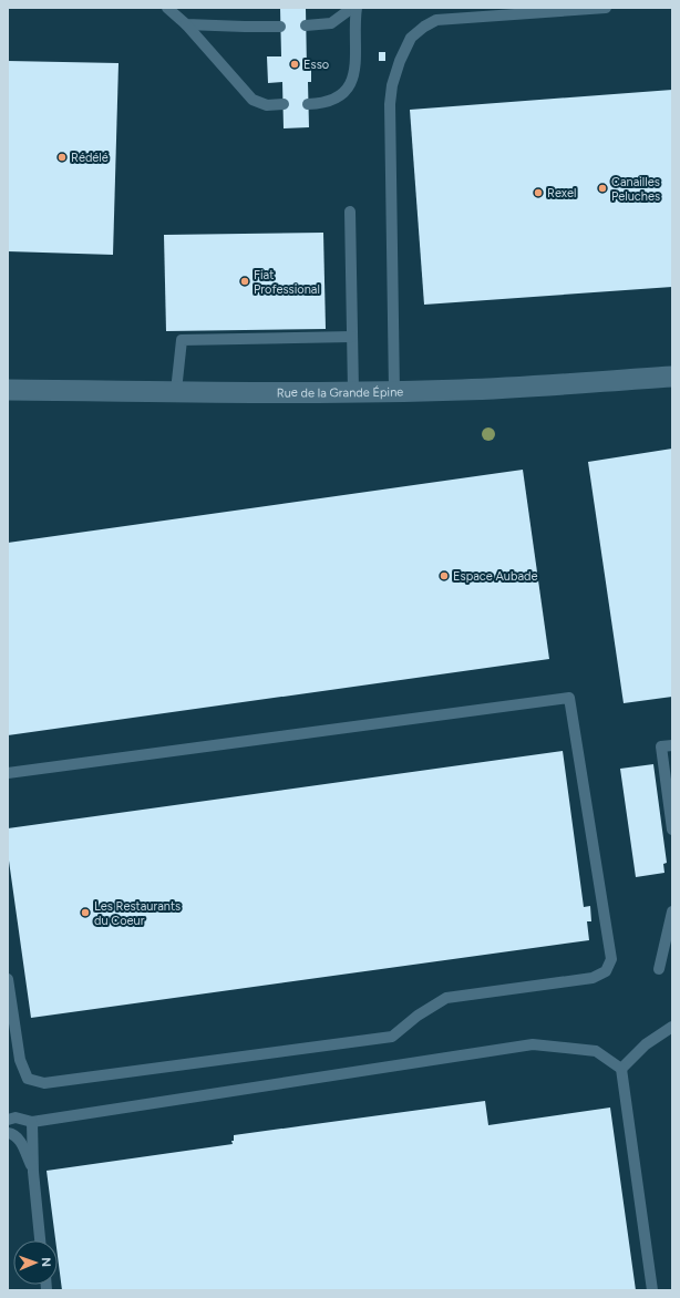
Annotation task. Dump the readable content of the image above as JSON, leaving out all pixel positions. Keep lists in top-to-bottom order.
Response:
{
  "streets": {
    "street": ["Rue de la Grande Épine"]
  },
  "places": [
    "Esso",
    "Rédélé",
    "Canailles Peluches",
    "Rexel",
    "Fiat Professional",
    "Espace Aubade",
    "Les Restaurants du Coeur"
  ],
  "north": "right"
}
